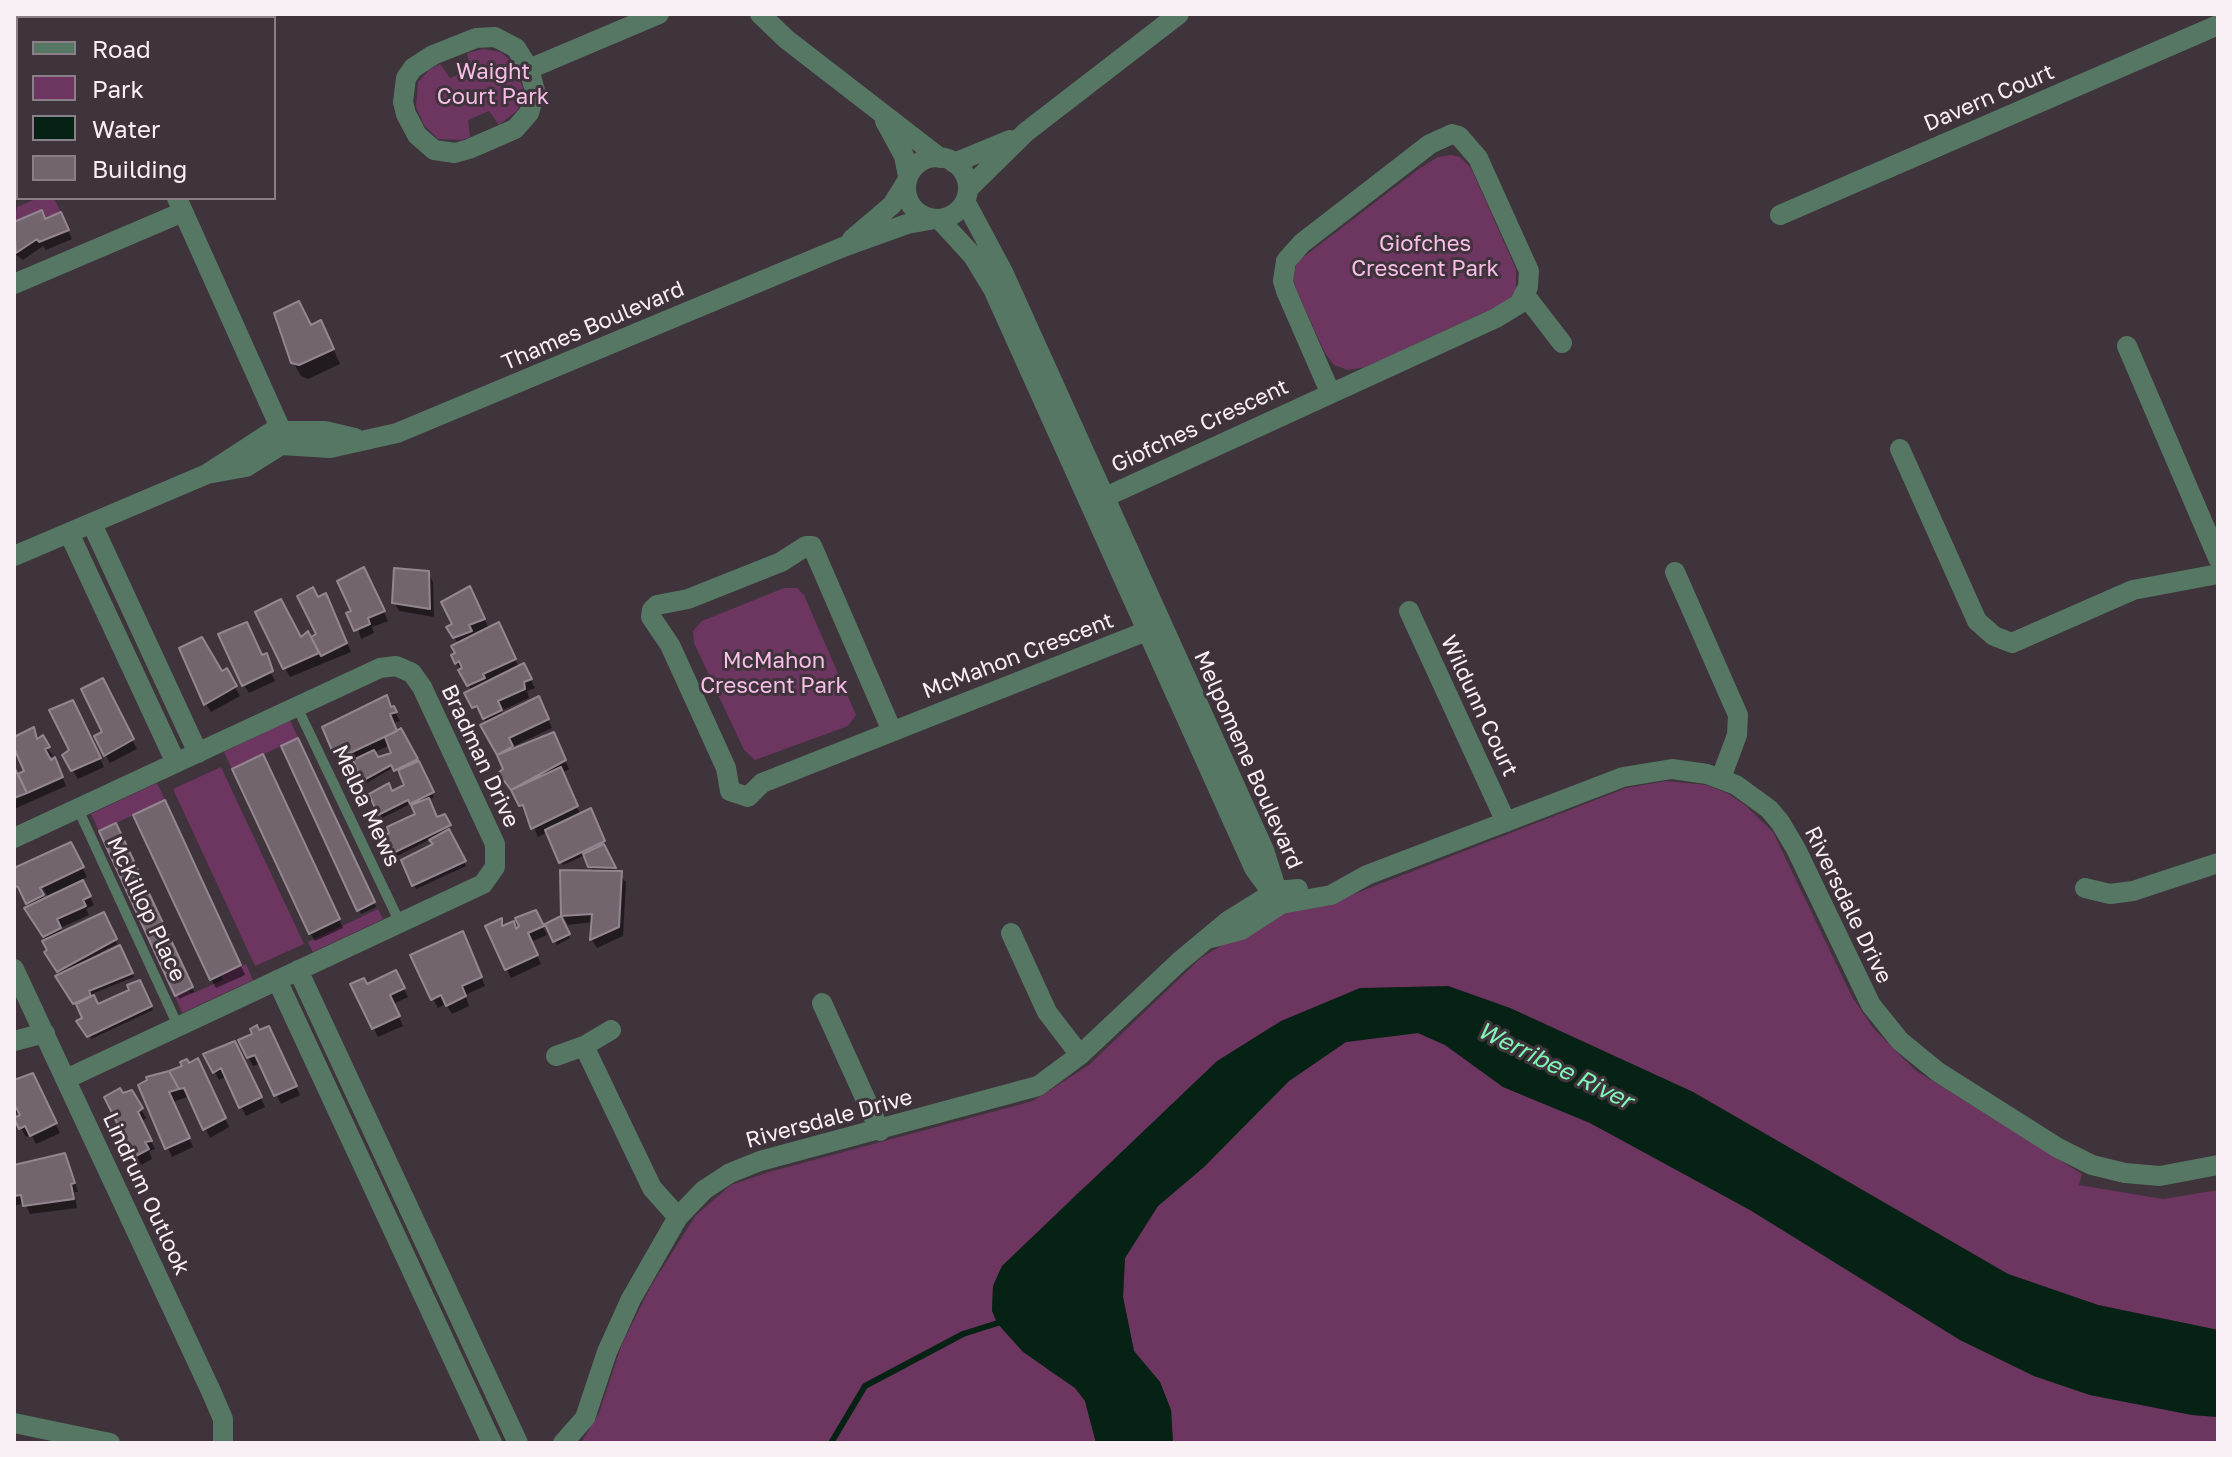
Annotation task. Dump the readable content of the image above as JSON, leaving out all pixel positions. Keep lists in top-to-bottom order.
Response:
{
  "streets": {
    "street": [
      "Davern Court",
      "Thames Boulevard",
      "Giofches Crescent",
      "McMahon Crescent",
      "Wildunn Court",
      "Bradman Drive",
      "Melpomene Boulevard",
      "Riversdale Drive",
      "Lindrum Outlook"
    ],
    "lane": ["Melba Mews", "McKillop Place"]
  },
  "crossings": [
    ["Thames Boulevard", "Melpomene Boulevard"],
    ["Giofches Crescent", "Melpomene Boulevard"],
    ["McMahon Crescent", "Melpomene Boulevard"],
    ["Wildunn Court", "Riversdale Drive"],
    ["Bradman Drive", "Melba Mews"],
    ["Bradman Drive", "McKillop Place"],
    ["Bradman Drive", "Lindrum Outlook"],
    ["Melpomene Boulevard", "Riversdale Drive"]
  ],
  "water": ["Werribee River"],
  "parks": ["Waight Court Park", "Giofches Crescent Park", "McMahon Crescent Park"],
  "legend": [
    "Road",
    "Park",
    "Water",
    "Building"
  ]
}
